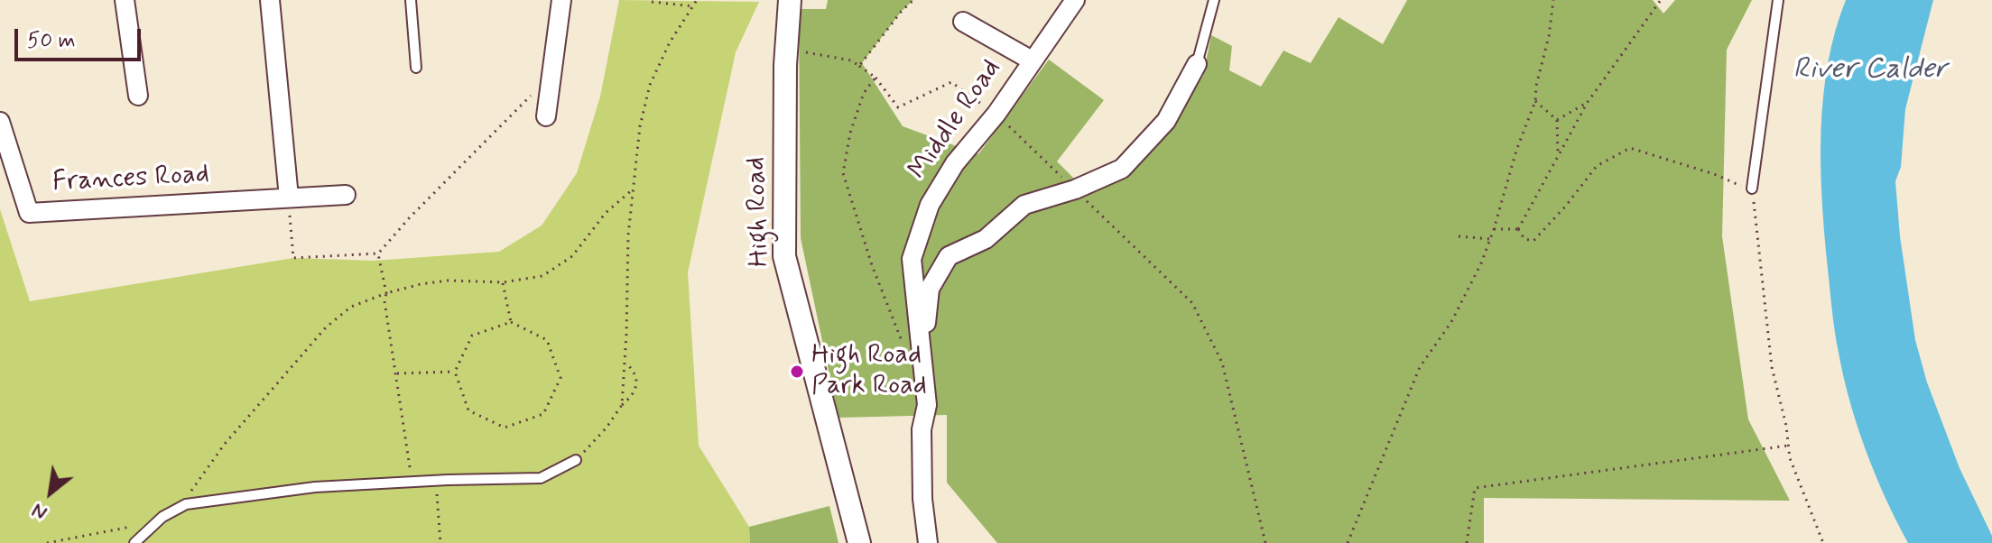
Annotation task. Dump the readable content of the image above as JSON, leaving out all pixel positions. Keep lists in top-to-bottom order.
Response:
{
  "streets": {
    "street": ["Middle Road", "Frances Road", "High Road"]
  },
  "water": ["River Calder"],
  "places": ["High Road Park Road"],
  "scale_bar": "50 m",
  "north": "bottom left"
}
